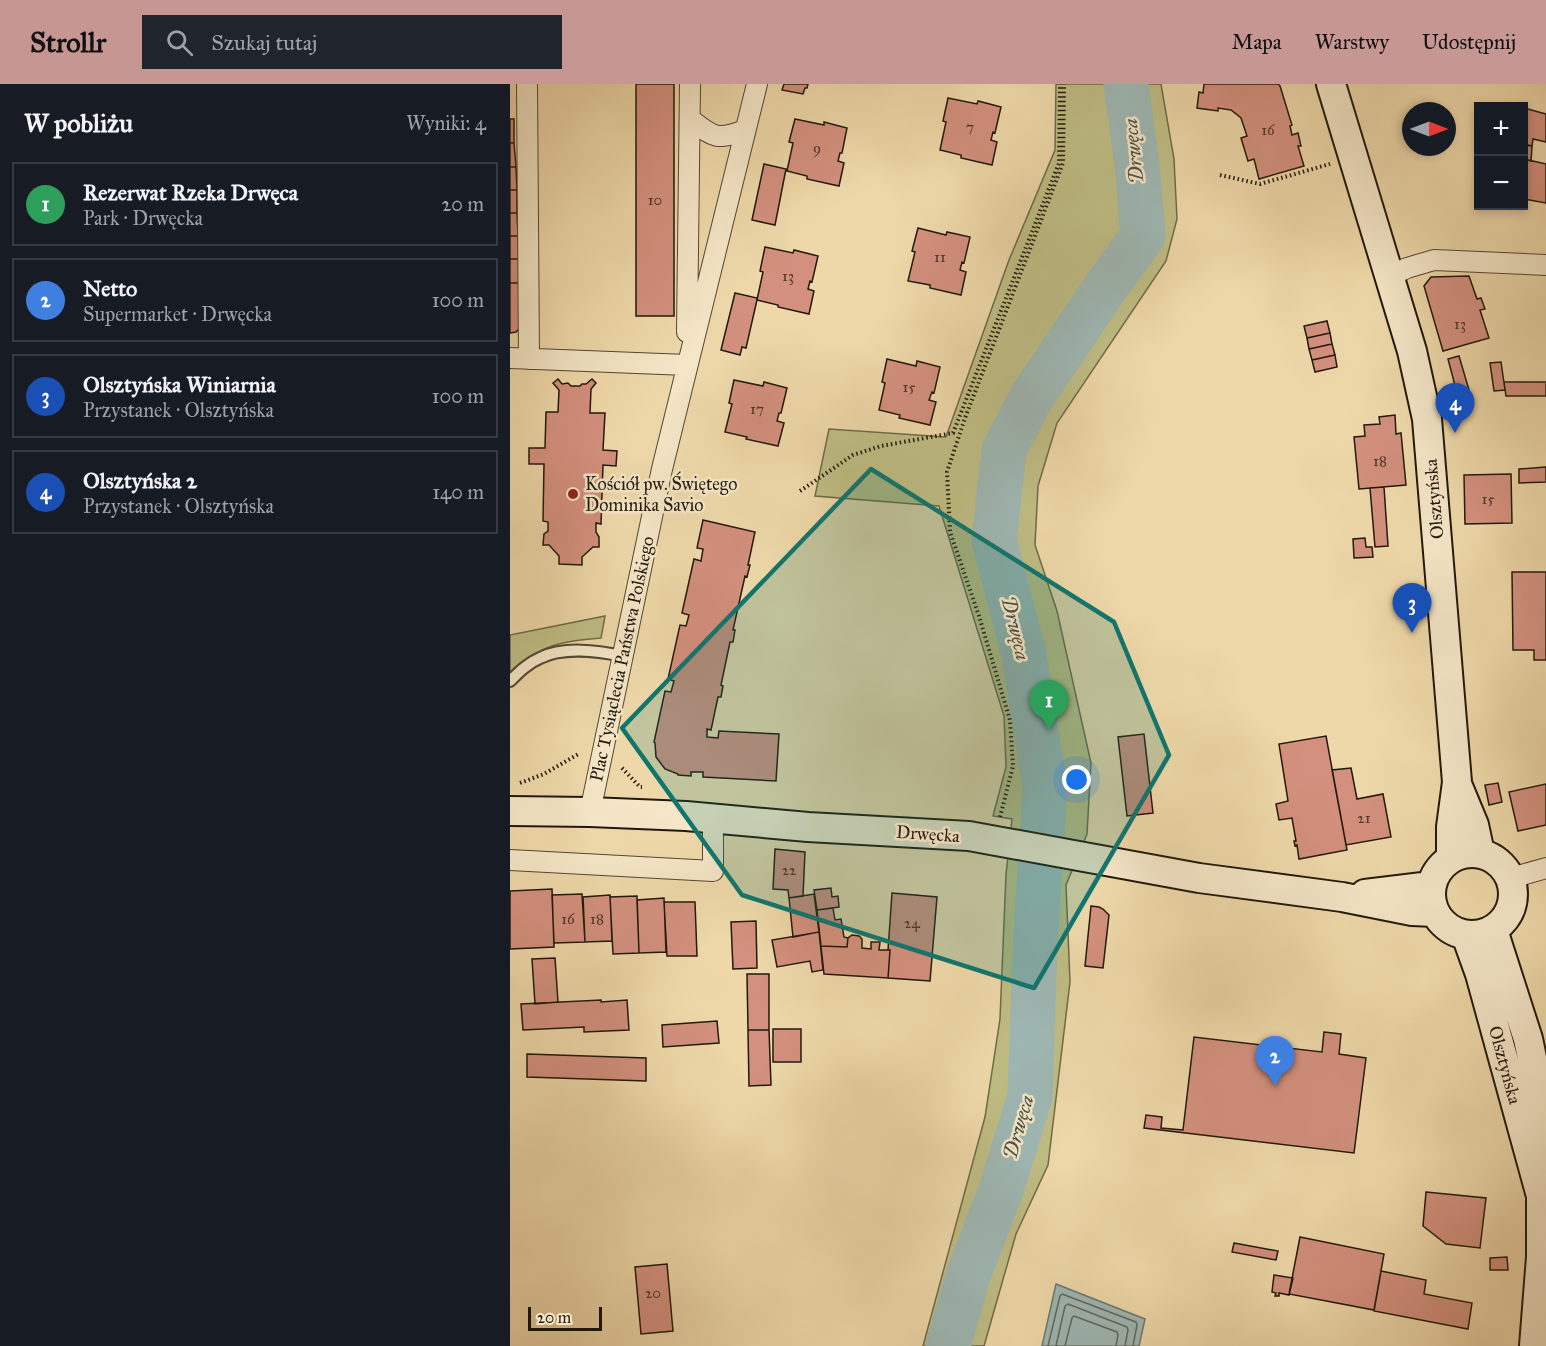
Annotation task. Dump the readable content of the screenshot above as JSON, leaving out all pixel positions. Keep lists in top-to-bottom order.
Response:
{
  "streets": {
    "street": ["Olsztyńska", "Plac Tysiąclecia Państwa Polskiego", "Drwęcka"]
  },
  "crossings": [
    ["Olsztyńska", "Drwęcka"],
    ["Plac Tysiąclecia Państwa Polskiego", "Drwęcka"]
  ],
  "water": ["Drwęca"],
  "places": ["Kościół pw. Świętego Dominika Savio"],
  "house_numbers": [
    "7",
    "16",
    "9",
    "10",
    "11",
    "13",
    "13",
    "15",
    "17",
    "18",
    "15",
    "21",
    "22",
    "16",
    "18",
    "24",
    "20"
  ],
  "scale_bar": "20 m",
  "north": "right",
  "page": {
    "header": "Strollr",
    "search": "Szukaj tutaj",
    "nav": ["Mapa", "Warstwy", "Udostępnij"],
    "heading": ["W pobliżu", "Wyniki: 4"],
    "map_buttons": ["+", "−"],
    "list": [
      {
        "mark": "1",
        "name": "Rezerwat Rzeka Drwęca",
        "note": "Park · Drwęcka",
        "value": "20 m"
      },
      {
        "mark": "2",
        "name": "Netto",
        "note": "Supermarket · Drwęcka",
        "value": "100 m"
      },
      {
        "mark": "3",
        "name": "Olsztyńska Winiarnia",
        "note": "Przystanek · Olsztyńska",
        "value": "100 m"
      },
      {
        "mark": "4",
        "name": "Olsztyńska 2",
        "note": "Przystanek · Olsztyńska",
        "value": "140 m"
      }
    ],
    "pins": [
      "4",
      "3",
      "1",
      "2"
    ],
    "scale": "20 m"
  }
}
